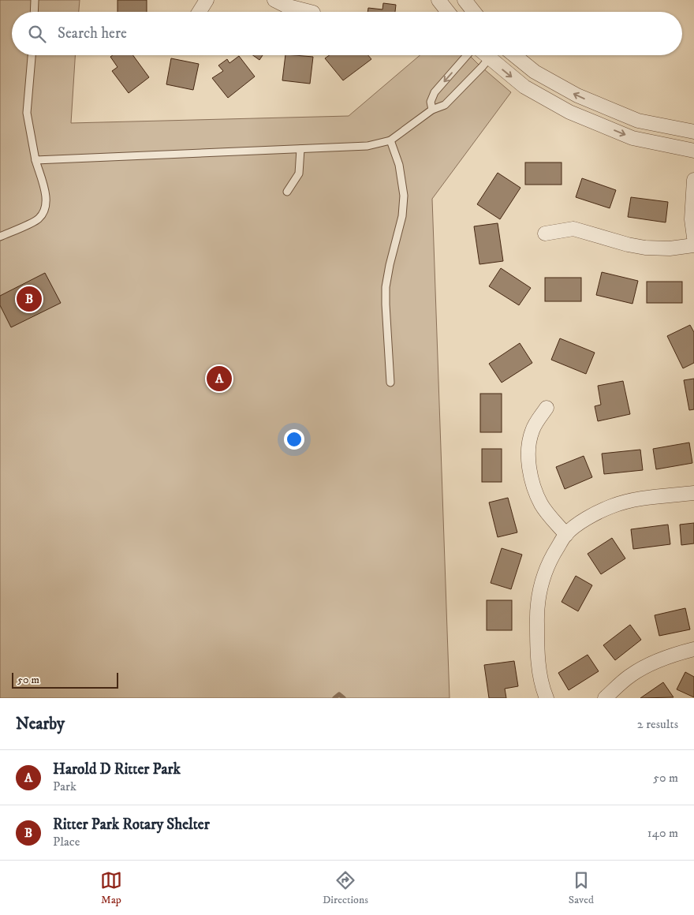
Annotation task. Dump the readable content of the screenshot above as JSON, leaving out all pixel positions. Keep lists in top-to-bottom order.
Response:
{
  "scale_bar": "50 m",
  "page": {
    "search": "Search here",
    "pins": ["B", "A"],
    "scale": "50 m",
    "heading": ["Nearby", "2 results"],
    "list": [
      {
        "mark": "A",
        "name": "Harold D Ritter Park",
        "note": "Park",
        "value": "50 m"
      },
      {
        "mark": "B",
        "name": "Ritter Park Rotary Shelter",
        "note": "Place",
        "value": "140 m"
      }
    ],
    "nav": ["Map", "Directions", "Saved"]
  }
}
